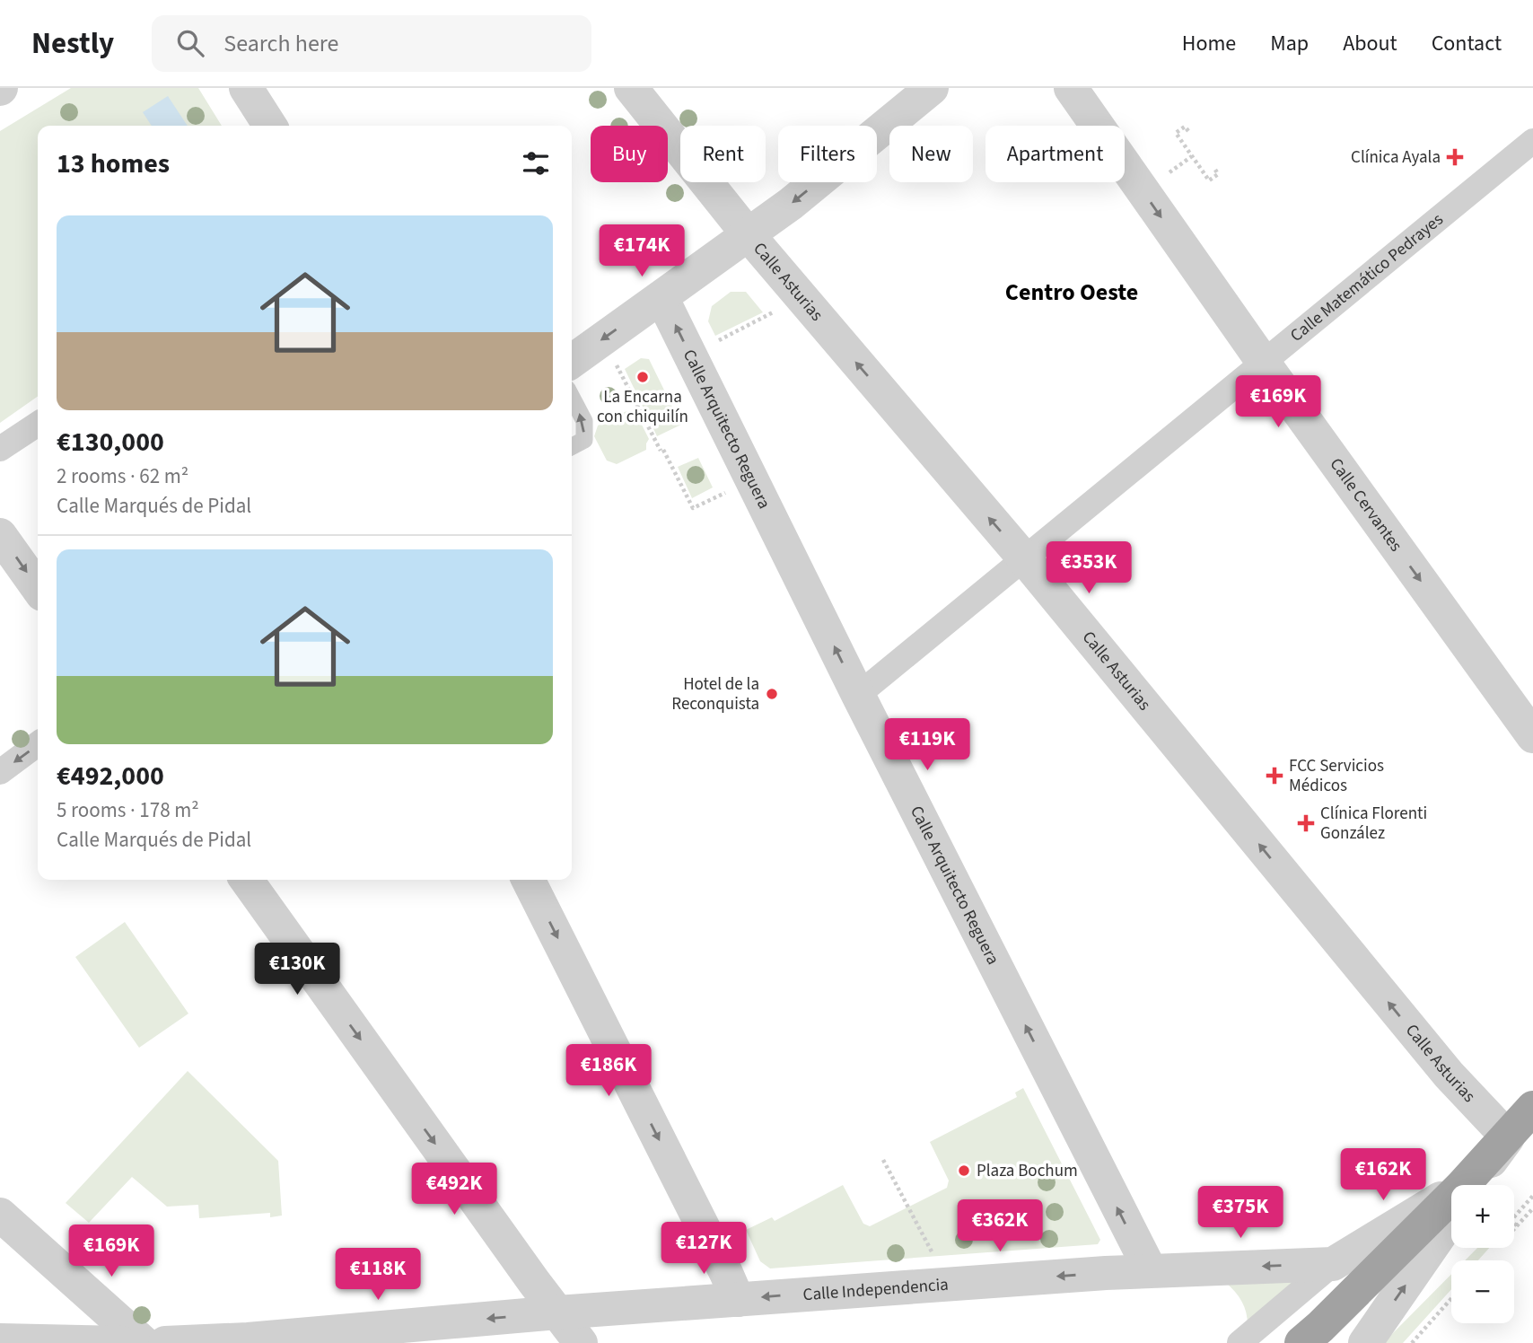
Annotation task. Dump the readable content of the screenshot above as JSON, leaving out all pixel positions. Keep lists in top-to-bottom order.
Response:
{
  "streets": {
    "highway": ["Calle Independencia"],
    "street": [
      "Calle Matemático Pedrayes",
      "Calle Asturias",
      "Calle Arquitecto Reguera",
      "Calle Cervantes"
    ]
  },
  "crossings": [
    ["Calle Matemático Pedrayes", "Calle Asturias"],
    ["Calle Matemático Pedrayes", "Calle Arquitecto Reguera"],
    ["Calle Matemático Pedrayes", "Calle Cervantes"],
    ["Calle Asturias", "Calle Independencia"],
    ["Calle Arquitecto Reguera", "Calle Independencia"]
  ],
  "one_way": [
    "Calle Asturias",
    "Calle Arquitecto Reguera",
    "Calle Cervantes",
    "Calle Independencia"
  ],
  "districts": ["Centro Oeste"],
  "places": {
    "health": ["Clínica Ayala", "FCC Servicios Médicos", "Clínica Florenti González"],
    "other": ["La Encarna con chiquilín", "Hotel de la Reconquista", "Plaza Bochum"]
  },
  "page": {
    "header": "Nestly",
    "search": "Search here",
    "nav": [
      "Home",
      "Map",
      "About",
      "Contact"
    ],
    "chip": [
      "Buy",
      "Rent",
      "Filters",
      "New",
      "Apartment"
    ],
    "heading": "13 homes",
    "list": [
      {
        "name": "€130,000",
        "note": "2 rooms · 62 m² · Calle Marqués de Pidal"
      },
      {
        "name": "€492,000",
        "note": "5 rooms · 178 m² · Calle Marqués de Pidal"
      }
    ],
    "price": [
      "€174K",
      "€169K",
      "€353K",
      "€119K",
      "€130K",
      "€186K",
      "€162K",
      "€492K",
      "€375K",
      "€362K",
      "€127K",
      "€169K",
      "€118K"
    ],
    "map_buttons": ["+", "−"]
  }
}
